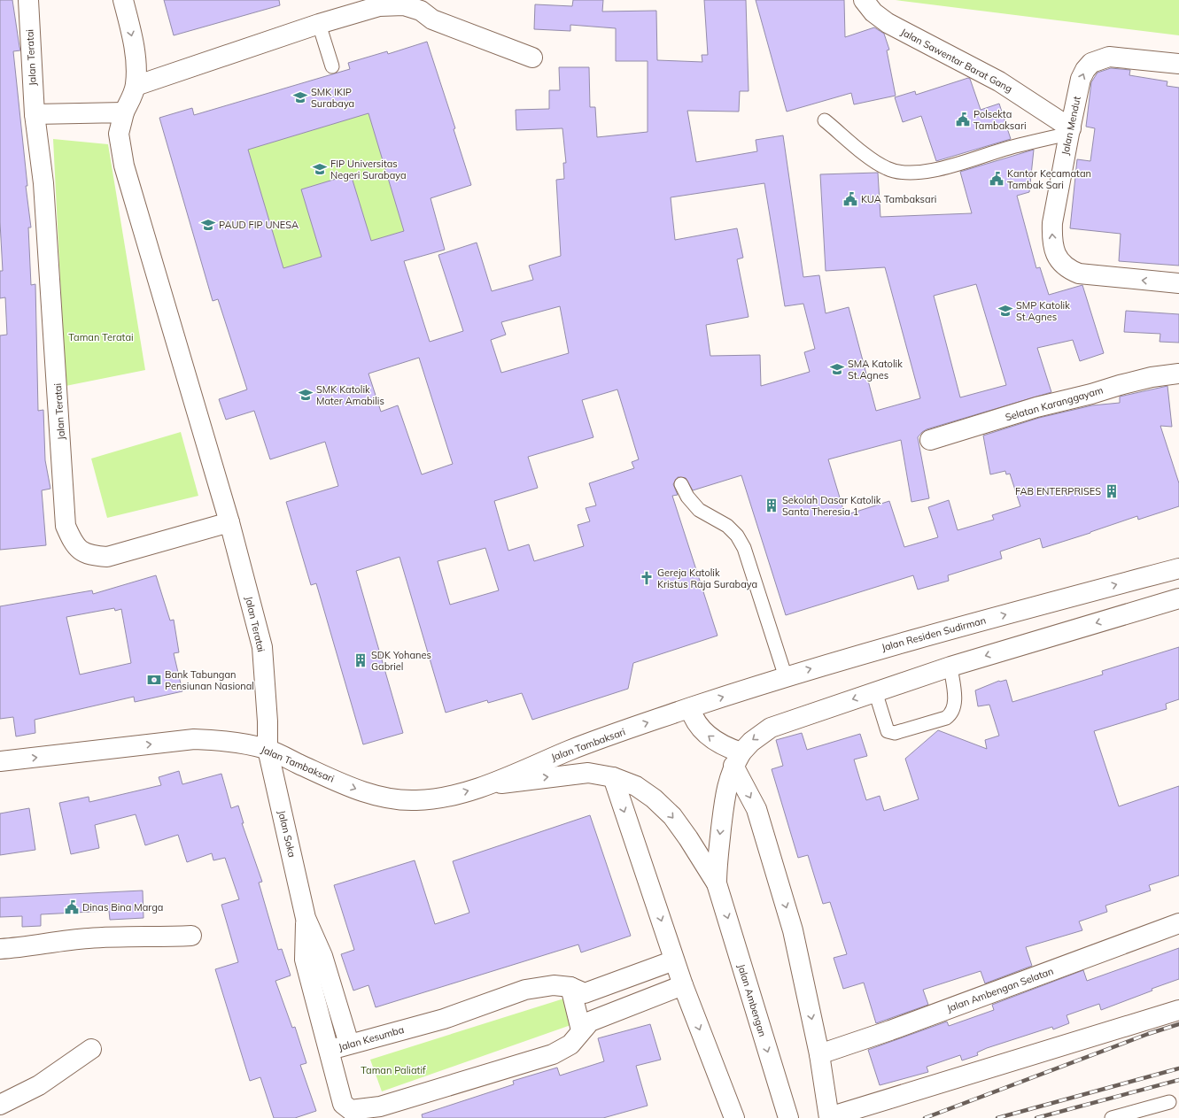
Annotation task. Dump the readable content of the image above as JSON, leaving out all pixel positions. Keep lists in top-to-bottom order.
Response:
{
  "streets": {
    "street": [
      "Jalan Teratai",
      "Jalan Sawentar Barat Gang",
      "Jalan Mendut",
      "Selatan Karanggayam",
      "Jalan Residen Sudirman",
      "Jalan Tambaksari",
      "Jalan Soka",
      "Jalan Ambengan Selatan",
      "Jalan Ambengan",
      "Jalan Kesumba"
    ]
  },
  "crossings": [
    ["Jalan Teratai", "Jalan Tambaksari"],
    ["Jalan Teratai", "Jalan Soka"],
    ["Jalan Sawentar Barat Gang", "Jalan Mendut"],
    ["Jalan Residen Sudirman", "Jalan Tambaksari"],
    ["Jalan Tambaksari", "Jalan Soka"],
    ["Jalan Tambaksari", "Jalan Ambengan"],
    ["Jalan Soka", "Jalan Kesumba"]
  ],
  "one_way": ["Jalan Tambaksari"],
  "parks": ["Taman Teratai", "Taman Paliatif"],
  "places": {
    "school or university": [
      "SMK IKIP Surabaya",
      "FIP Universitas Negeri Surabaya",
      "PAUD FIP UNESA",
      "SMP Katolik St.Agnes",
      "SMA Katolik St.Agnes",
      "SMK Katolik Mater Amabilis"
    ],
    "public building": [
      "Polsekta Tambaksari",
      "Kantor Kecamatan Tambak Sari",
      "KUA Tambaksari",
      "Dinas Bina Marga"
    ],
    "building": ["FAB ENTERPRISES", "Sekolah Dasar Katolik Santa Theresia 1", "SDK Yohanes Gabriel"],
    "church": ["Gereja Katolik Kristus Raja Surabaya"],
    "bank": ["Bank Tabungan Pensiunan Nasional"]
  }
}
